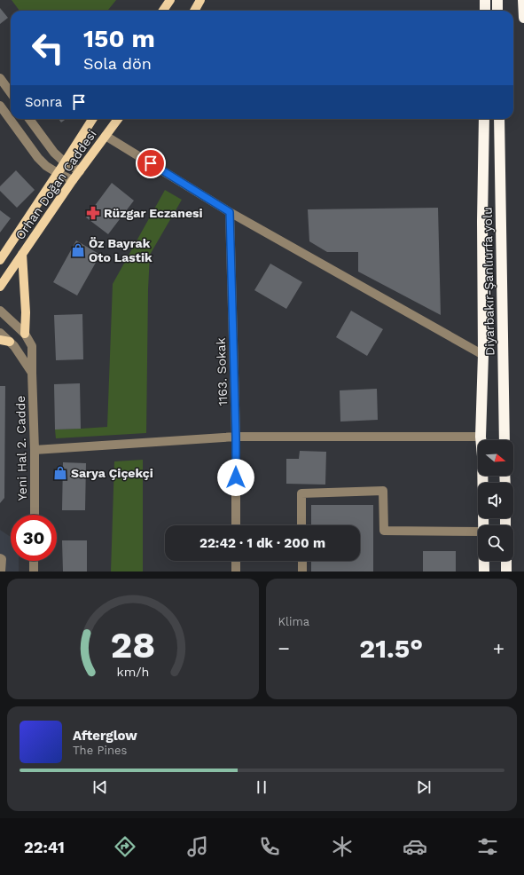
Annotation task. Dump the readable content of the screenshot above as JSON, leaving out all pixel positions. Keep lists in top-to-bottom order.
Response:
{
  "streets": {
    "highway": ["Diyarbakır-Şanlıurfa yolu"],
    "main road": ["Orhan Doğan Caddesi"],
    "street": ["1163. Sokak", "Yeni Hal 2. Cadde"]
  },
  "places": {
    "pharmacy": ["Rüzgar Eczanesi"],
    "shop": ["Öz Bayrak Oto Lastik", "Sarya Çiçekçi"]
  },
  "north": "right",
  "page": {
    "turn": ["150 m", "Sola dön"],
    "then": "Sonra",
    "limit": "30",
    "trip": "22:42 · 1 dk · 200 m",
    "tile": "Klima",
    "heat": ["−", "21.5°", "+"],
    "song": ["Afterglow", "The Pines"],
    "tabs": "22:41",
    "gauge": ["28", "km/h"]
  }
}
